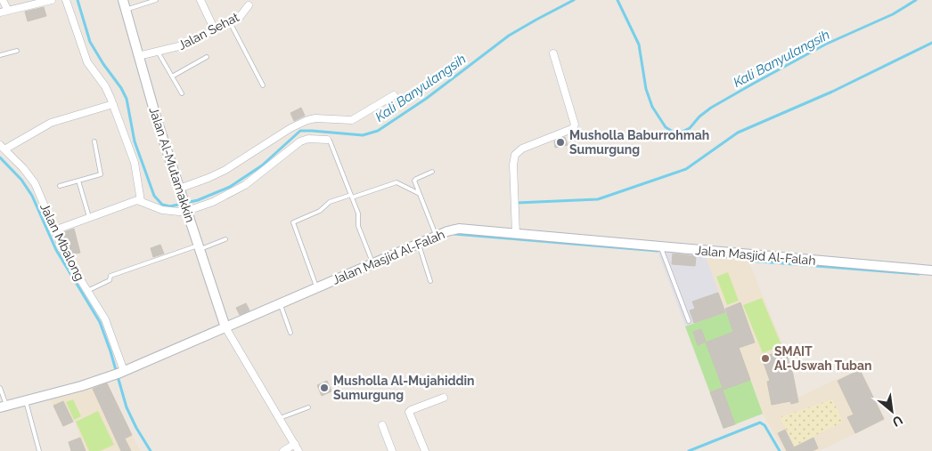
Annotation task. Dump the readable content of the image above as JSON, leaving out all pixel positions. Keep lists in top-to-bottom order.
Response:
{
  "streets": {
    "street": [
      "Jalan Sehat",
      "Jalan Al-Mutamakkin",
      "Jalan Mbalong",
      "Jalan Masjid Al-Falah"
    ]
  },
  "crossings": [
    ["Jalan Sehat", "Jalan Al-Mutamakkin"],
    ["Jalan Al-Mutamakkin", "Jalan Masjid Al-Falah"],
    ["Jalan Mbalong", "Jalan Masjid Al-Falah"]
  ],
  "water": ["Kali Banyulangsih"],
  "places": ["Musholla Baburrohmah Sumurgung", "SMAIT Al-Uswah Tuban", "Musholla Al-Mujahiddin Sumurgung"],
  "north": "bottom right"
}
